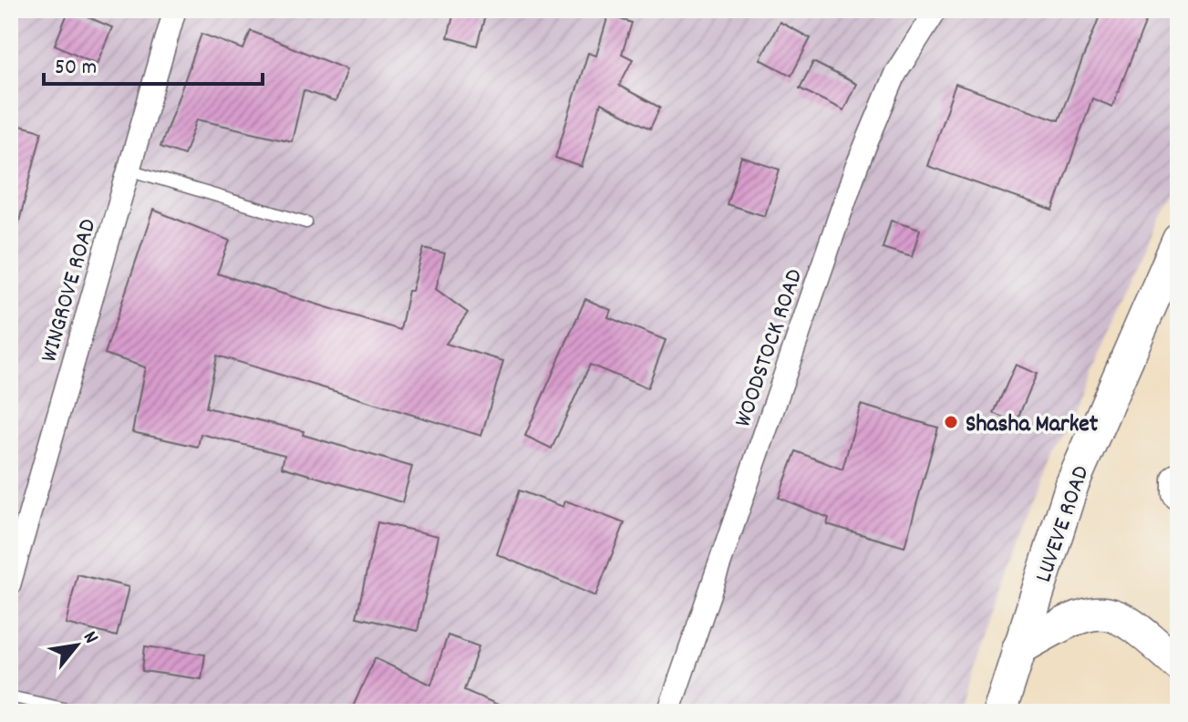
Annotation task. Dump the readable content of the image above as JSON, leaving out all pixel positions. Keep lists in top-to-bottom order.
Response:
{
  "streets": {
    "street": ["WINGROVE ROAD", "WOODSTOCK ROAD", "LUVEVE ROAD"]
  },
  "places": ["Shasha Market"],
  "scale_bar": "50 m",
  "north": "top right"
}
